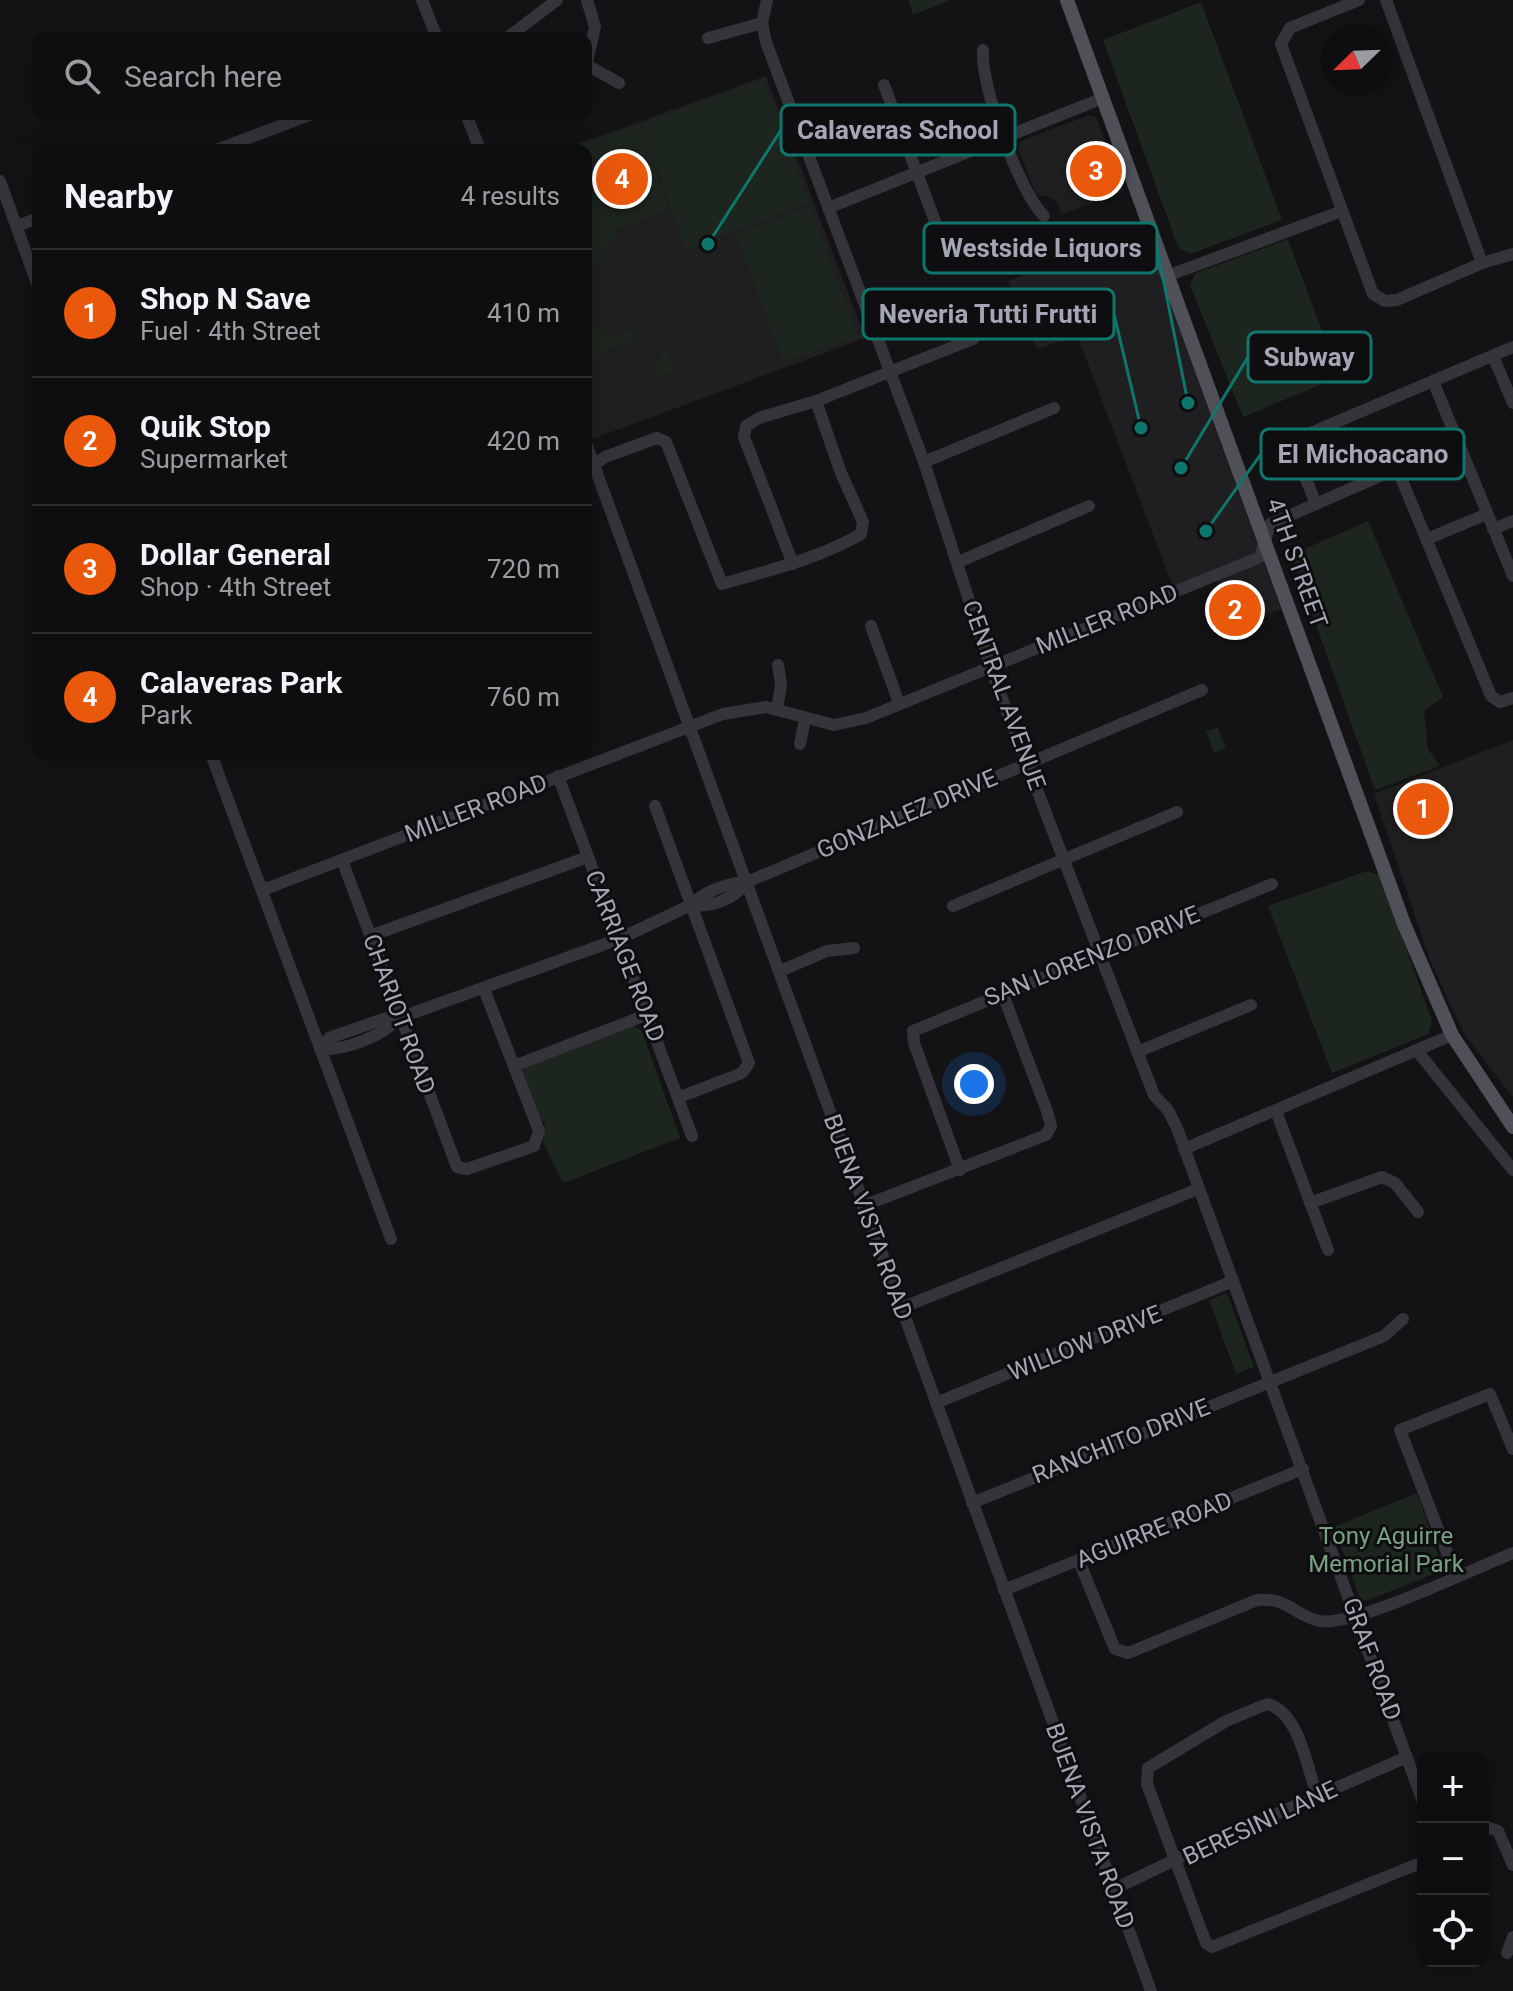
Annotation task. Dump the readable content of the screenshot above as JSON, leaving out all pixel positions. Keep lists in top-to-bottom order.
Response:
{
  "streets": {
    "main road": ["4TH STREET"],
    "street": [
      "MILLER ROAD",
      "CENTRAL AVENUE",
      "GONZALEZ DRIVE",
      "CARRIAGE ROAD",
      "SAN LORENZO DRIVE",
      "CHARIOT ROAD",
      "BUENA VISTA ROAD",
      "WILLOW DRIVE",
      "RANCHITO DRIVE",
      "AGUIRRE ROAD",
      "GRAF ROAD",
      "BERESINI LANE"
    ]
  },
  "crossings": [
    ["4TH STREET", "MILLER ROAD"],
    ["MILLER ROAD", "CENTRAL AVENUE"],
    ["MILLER ROAD", "CARRIAGE ROAD"],
    ["MILLER ROAD", "CHARIOT ROAD"],
    ["MILLER ROAD", "BUENA VISTA ROAD"],
    ["CENTRAL AVENUE", "GONZALEZ DRIVE"],
    ["CENTRAL AVENUE", "SAN LORENZO DRIVE"],
    ["CENTRAL AVENUE", "WILLOW DRIVE"],
    ["CENTRAL AVENUE", "RANCHITO DRIVE"],
    ["CENTRAL AVENUE", "GRAF ROAD"],
    ["GONZALEZ DRIVE", "CARRIAGE ROAD"],
    ["GONZALEZ DRIVE", "CHARIOT ROAD"],
    ["GONZALEZ DRIVE", "BUENA VISTA ROAD"],
    ["BUENA VISTA ROAD", "WILLOW DRIVE"],
    ["BUENA VISTA ROAD", "RANCHITO DRIVE"],
    ["BUENA VISTA ROAD", "AGUIRRE ROAD"],
    ["BUENA VISTA ROAD", "BERESINI LANE"],
    ["RANCHITO DRIVE", "GRAF ROAD"],
    ["AGUIRRE ROAD", "GRAF ROAD"],
    ["GRAF ROAD", "BERESINI LANE"]
  ],
  "parks": ["Tony Aguirre Memorial Park"],
  "places": [
    "Calaveras School",
    "Westside Liquors",
    "Neveria Tutti Frutti",
    "Subway",
    "El Michoacano"
  ],
  "north": "bottom left",
  "page": {
    "search": "Search here",
    "pins": [
      "3",
      "4",
      "2",
      "1"
    ],
    "heading": ["Nearby", "4 results"],
    "list": [
      {
        "mark": "1",
        "name": "Shop N Save",
        "note": "Fuel · 4th Street",
        "value": "410 m"
      },
      {
        "mark": "2",
        "name": "Quik Stop",
        "note": "Supermarket",
        "value": "420 m"
      },
      {
        "mark": "3",
        "name": "Dollar General",
        "note": "Shop · 4th Street",
        "value": "720 m"
      },
      {
        "mark": "4",
        "name": "Calaveras Park",
        "note": "Park",
        "value": "760 m"
      }
    ],
    "map_buttons": ["+", "−"]
  }
}
